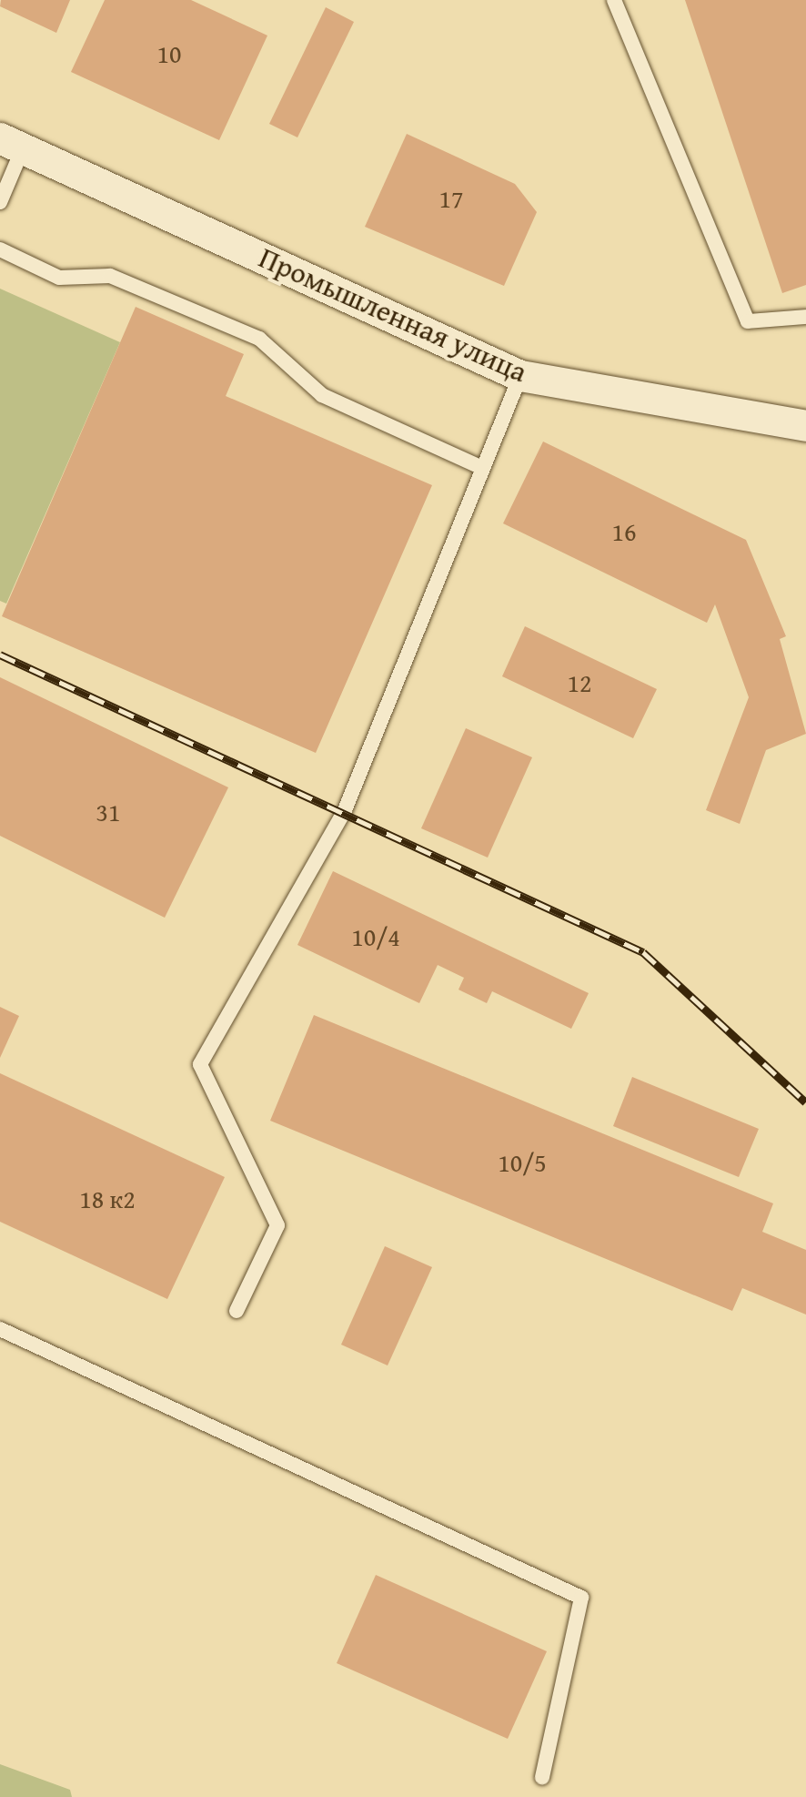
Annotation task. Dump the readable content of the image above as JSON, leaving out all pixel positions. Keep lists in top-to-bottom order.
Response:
{
  "streets": {
    "street": ["Промышленная улица"]
  },
  "house_numbers": [
    "10",
    "17",
    "16",
    "12",
    "31",
    "10/4",
    "10/5",
    "18 к2"
  ]
}
